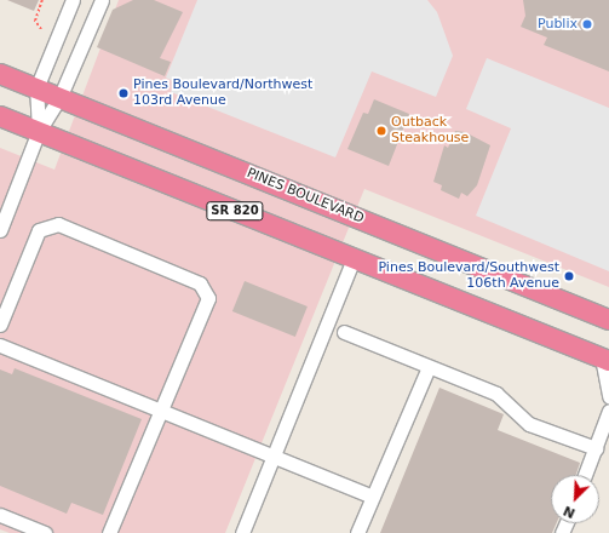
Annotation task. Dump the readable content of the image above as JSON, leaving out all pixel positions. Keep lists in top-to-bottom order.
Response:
{
  "streets": {
    "highway": ["PINES BOULEVARD", "SR 820"]
  },
  "places": [
    "Publix",
    "Pines Boulevard/Northwest 103rd Avenue",
    "Outback Steakhouse",
    "Pines Boulevard/Southwest 106th Avenue"
  ],
  "north": "bottom left"
}
